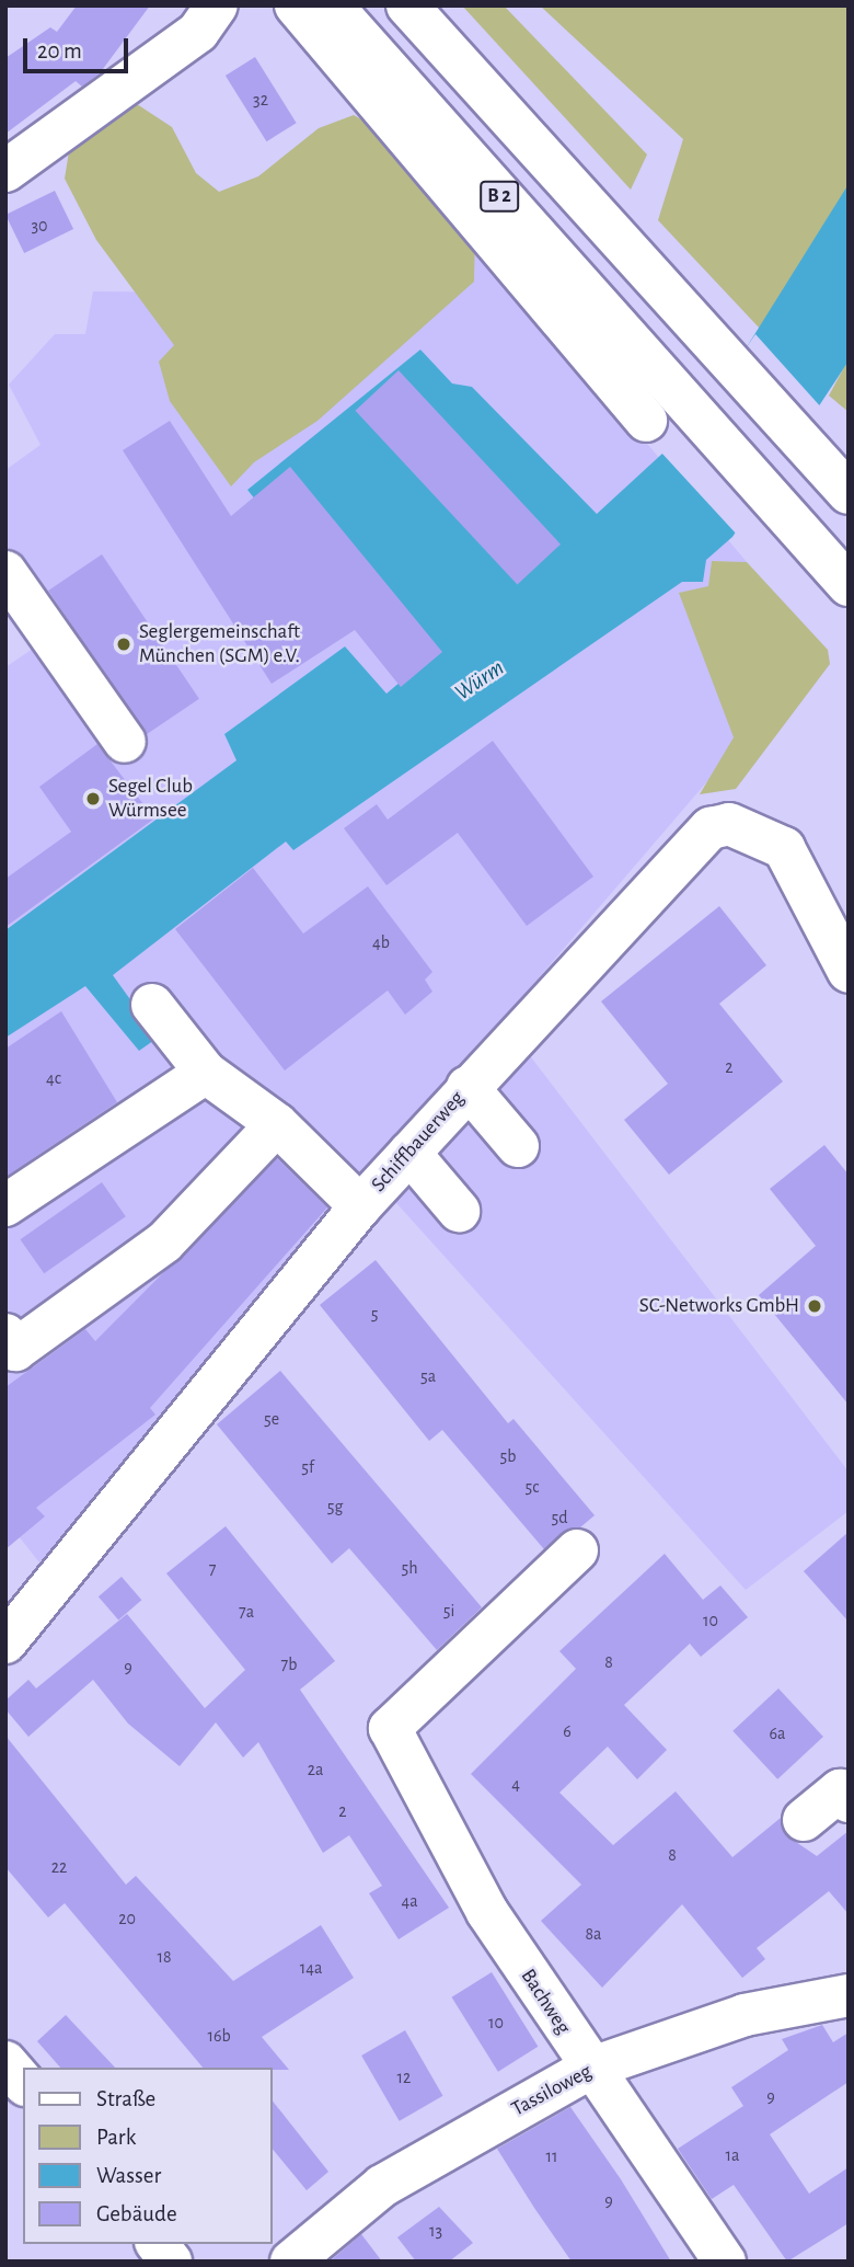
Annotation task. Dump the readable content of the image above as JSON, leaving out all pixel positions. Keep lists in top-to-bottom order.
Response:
{
  "streets": {
    "street": [
      "B 2",
      "Schiffbauerweg",
      "Bachweg",
      "Tassiloweg"
    ]
  },
  "crossings": [
    ["Bachweg", "Tassiloweg"]
  ],
  "water": ["Würm"],
  "places": ["Seglergemeinschaft München (SGM) e.V.", "Segel Club Würmsee", "SC-Networks GmbH"],
  "house_numbers": [
    "32",
    "30",
    "4b",
    "2",
    "4c",
    "5",
    "5a",
    "5e",
    "5b",
    "5f",
    "5c",
    "5g",
    "5d",
    "5h",
    "7",
    "5i",
    "7a",
    "10",
    "8",
    "7b",
    "9",
    "6",
    "6a",
    "2a",
    "4",
    "2",
    "8",
    "22",
    "4a",
    "20",
    "8a",
    "18",
    "14a",
    "10",
    "16b",
    "12",
    "9",
    "1a",
    "11",
    "9",
    "13"
  ],
  "legend": [
    "Straße",
    "Park",
    "Wasser",
    "Gebäude"
  ],
  "scale_bar": "20 m"
}
